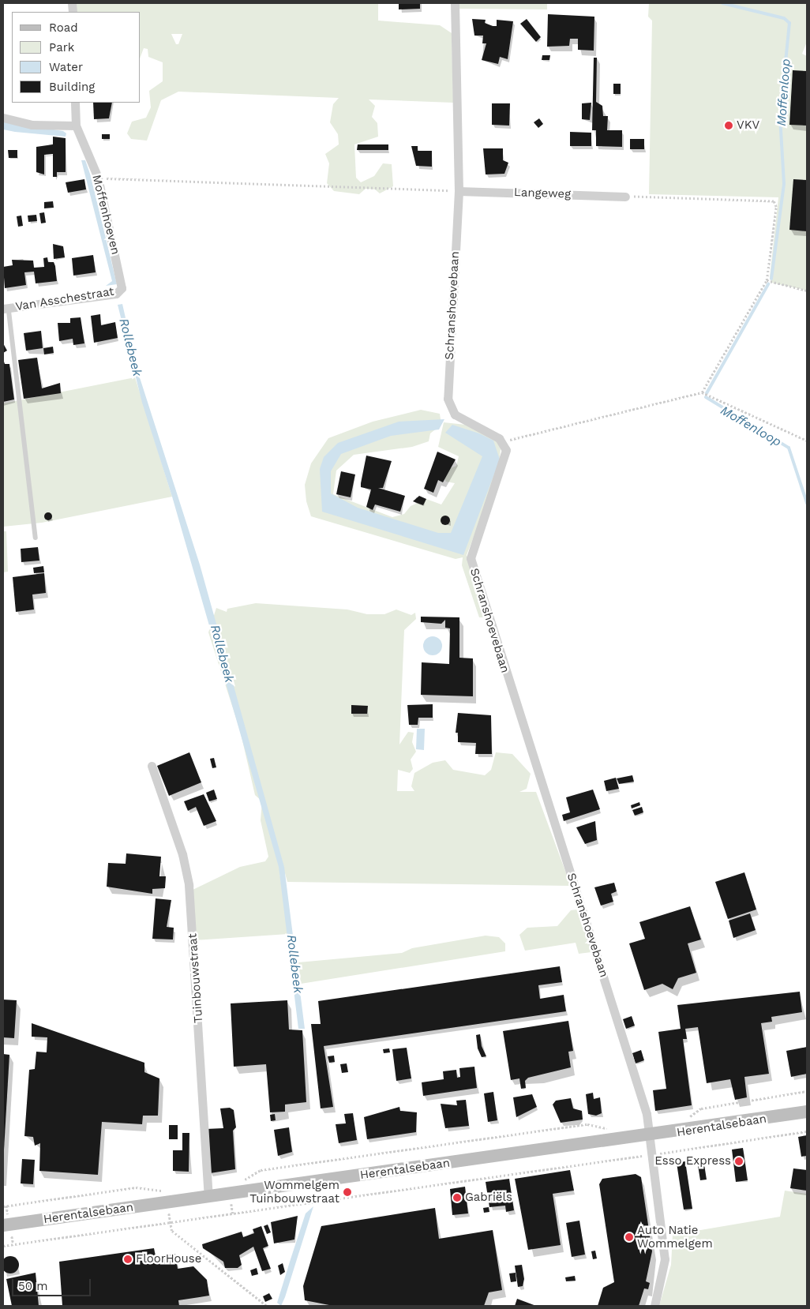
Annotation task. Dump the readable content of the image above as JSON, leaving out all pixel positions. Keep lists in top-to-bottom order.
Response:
{
  "streets": {
    "main road": ["Herentalsebaan"],
    "street": [
      "Langeweg",
      "Moffenhoeven",
      "Van Asschestraat",
      "Schranshoevebaan",
      "Tuinbouwstraat"
    ]
  },
  "crossings": [
    ["Langeweg", "Schranshoevebaan"],
    ["Moffenhoeven", "Van Asschestraat"],
    ["Schranshoevebaan", "Herentalsebaan"],
    ["Tuinbouwstraat", "Herentalsebaan"]
  ],
  "water": ["Moffenloop", "Rollebeek"],
  "places": [
    "VKV",
    "Esso Express",
    "Wommelgem Tuinbouwstraat",
    "Gabriëls",
    "Auto Natie Wommelgem",
    "FloorHouse"
  ],
  "legend": [
    "Road",
    "Park",
    "Water",
    "Building"
  ],
  "scale_bar": "50 m"
}
